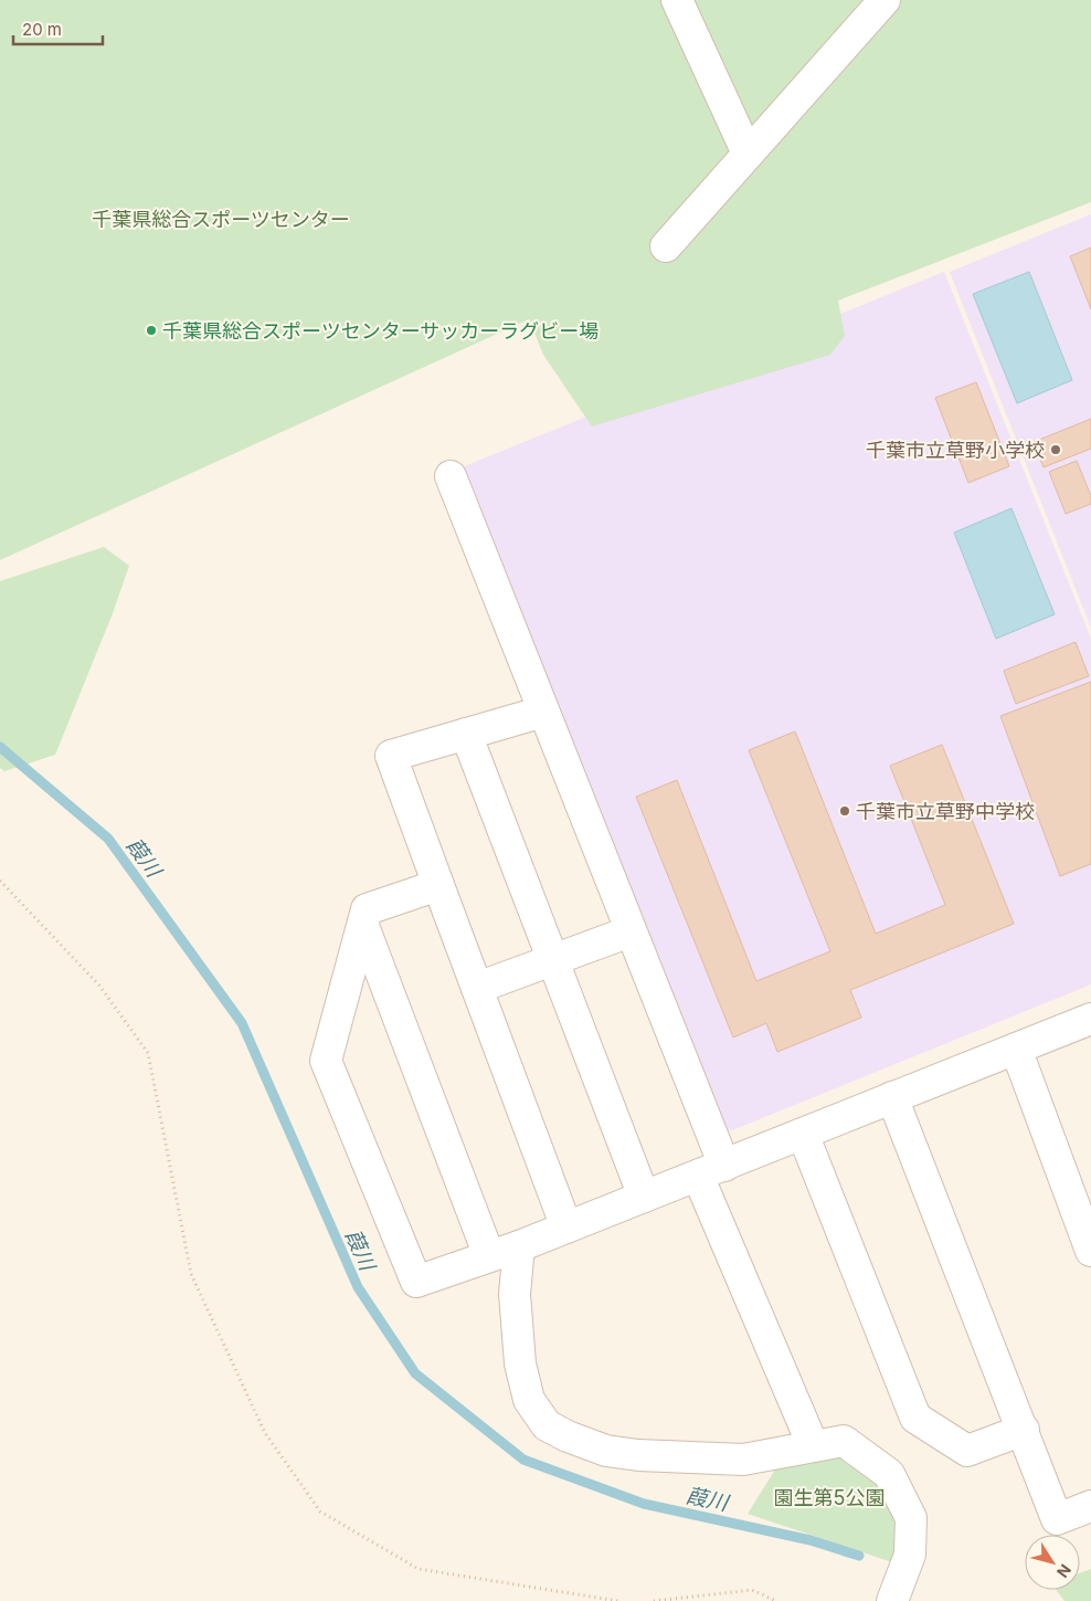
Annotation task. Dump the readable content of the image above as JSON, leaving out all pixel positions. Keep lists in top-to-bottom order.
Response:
{
  "water": ["葭川"],
  "parks": ["千葉県総合スポーツセンター", "園生第5公園"],
  "places": ["千葉県総合スポーツセンターサッカーラグビー場", "千葉市立草野小学校", "千葉市立草野中学校"],
  "scale_bar": "20 m",
  "north": "bottom right"
}
